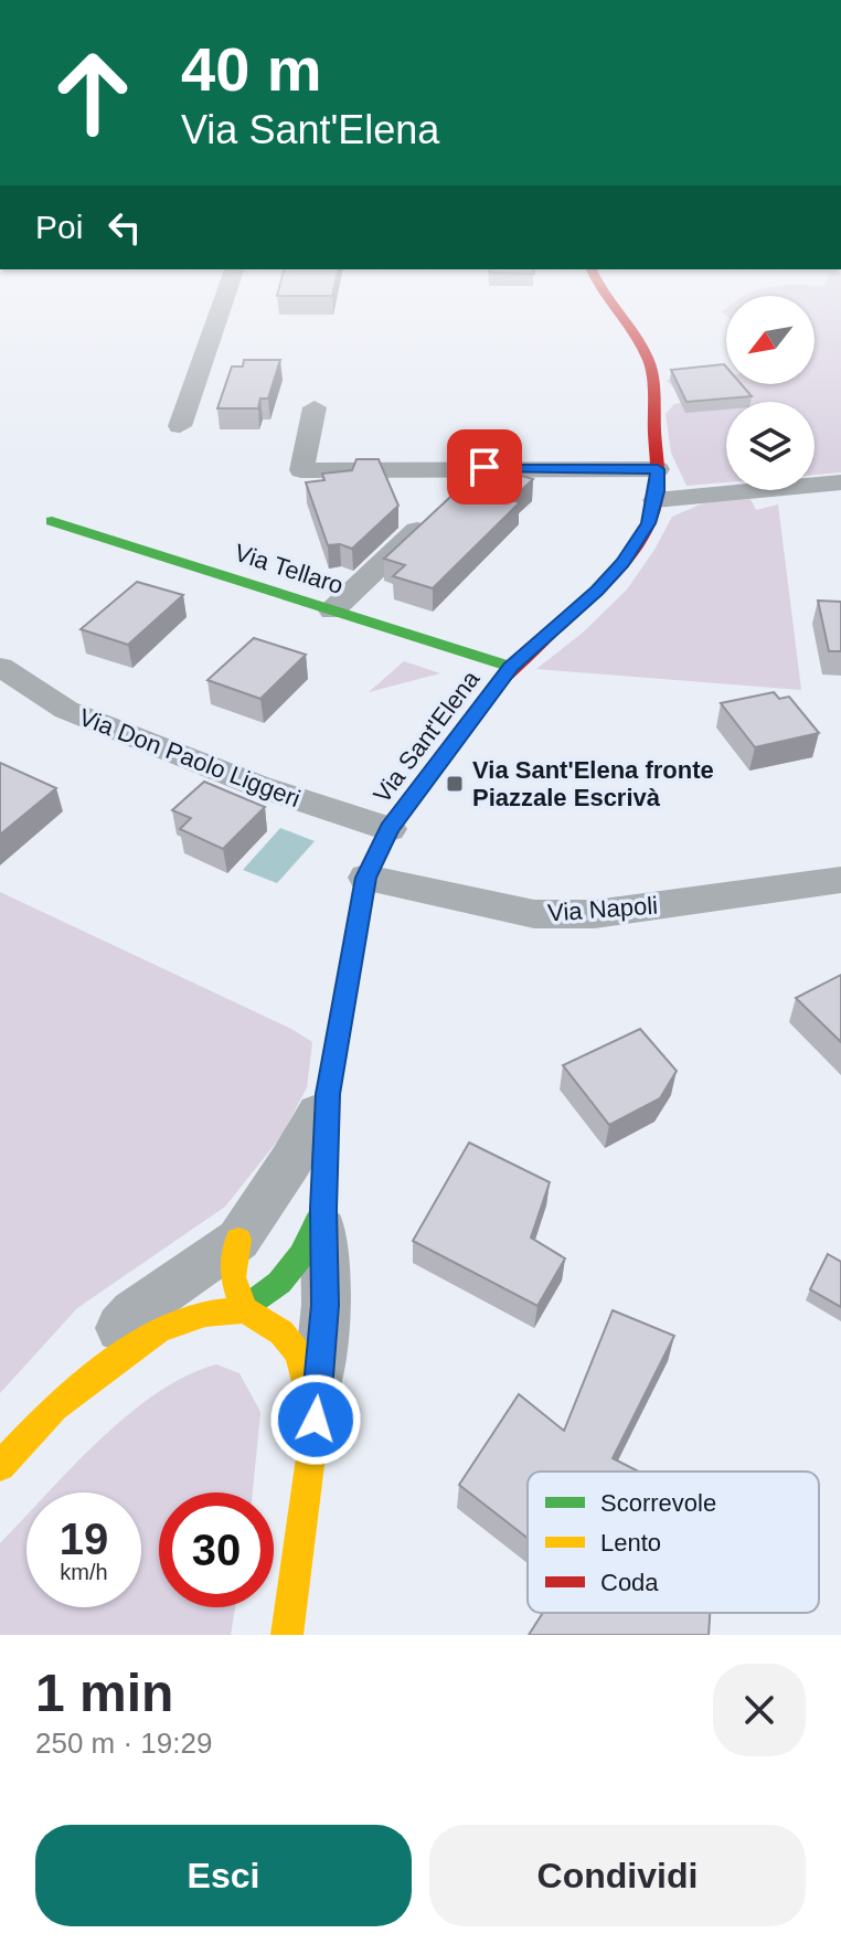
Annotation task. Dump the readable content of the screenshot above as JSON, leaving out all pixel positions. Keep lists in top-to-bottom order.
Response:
{
  "streets": {
    "street": [
      "Via Tellaro",
      "Via Sant'Elena",
      "Via Don Paolo Liggeri",
      "Via Napoli"
    ]
  },
  "crossings": [
    ["Via Tellaro", "Via Sant'Elena"],
    ["Via Sant'Elena", "Via Don Paolo Liggeri"],
    ["Via Sant'Elena", "Via Napoli"]
  ],
  "places": {
    "transit": ["Via Sant'Elena fronte Piazzale Escrivà"]
  },
  "legend": ["Scorrevole", "Lento", "Coda"],
  "north": "bottom left",
  "page": {
    "turn": ["40 m", "Via Sant'Elena"],
    "then": "Poi",
    "speed": "19 km/h",
    "limit": "30",
    "heading": ["1 min", "250 m · 19:29"],
    "buttons": ["Esci", "Condividi"]
  }
}
